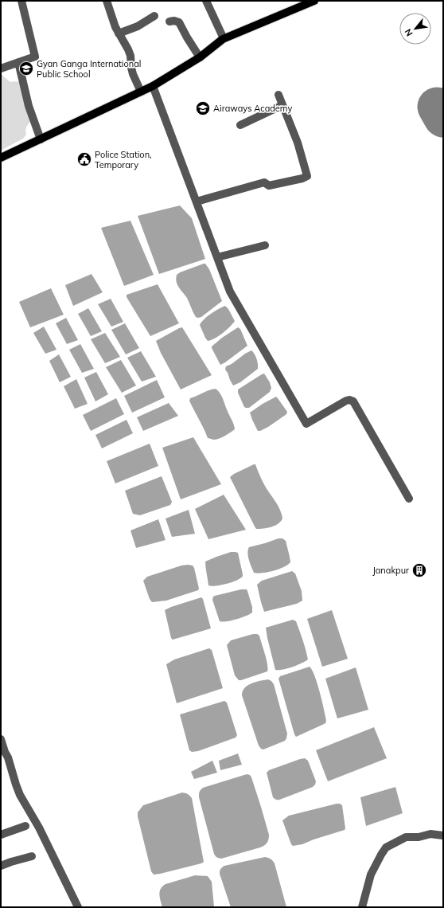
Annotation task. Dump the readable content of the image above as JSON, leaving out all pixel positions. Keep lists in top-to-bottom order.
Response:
{
  "places": {
    "school or university": ["Gyan Ganga International Public School", "Airaways Academy"],
    "public building": ["Police Station, Temporary"],
    "building": ["Janakpur"]
  },
  "north": "bottom left"
}
